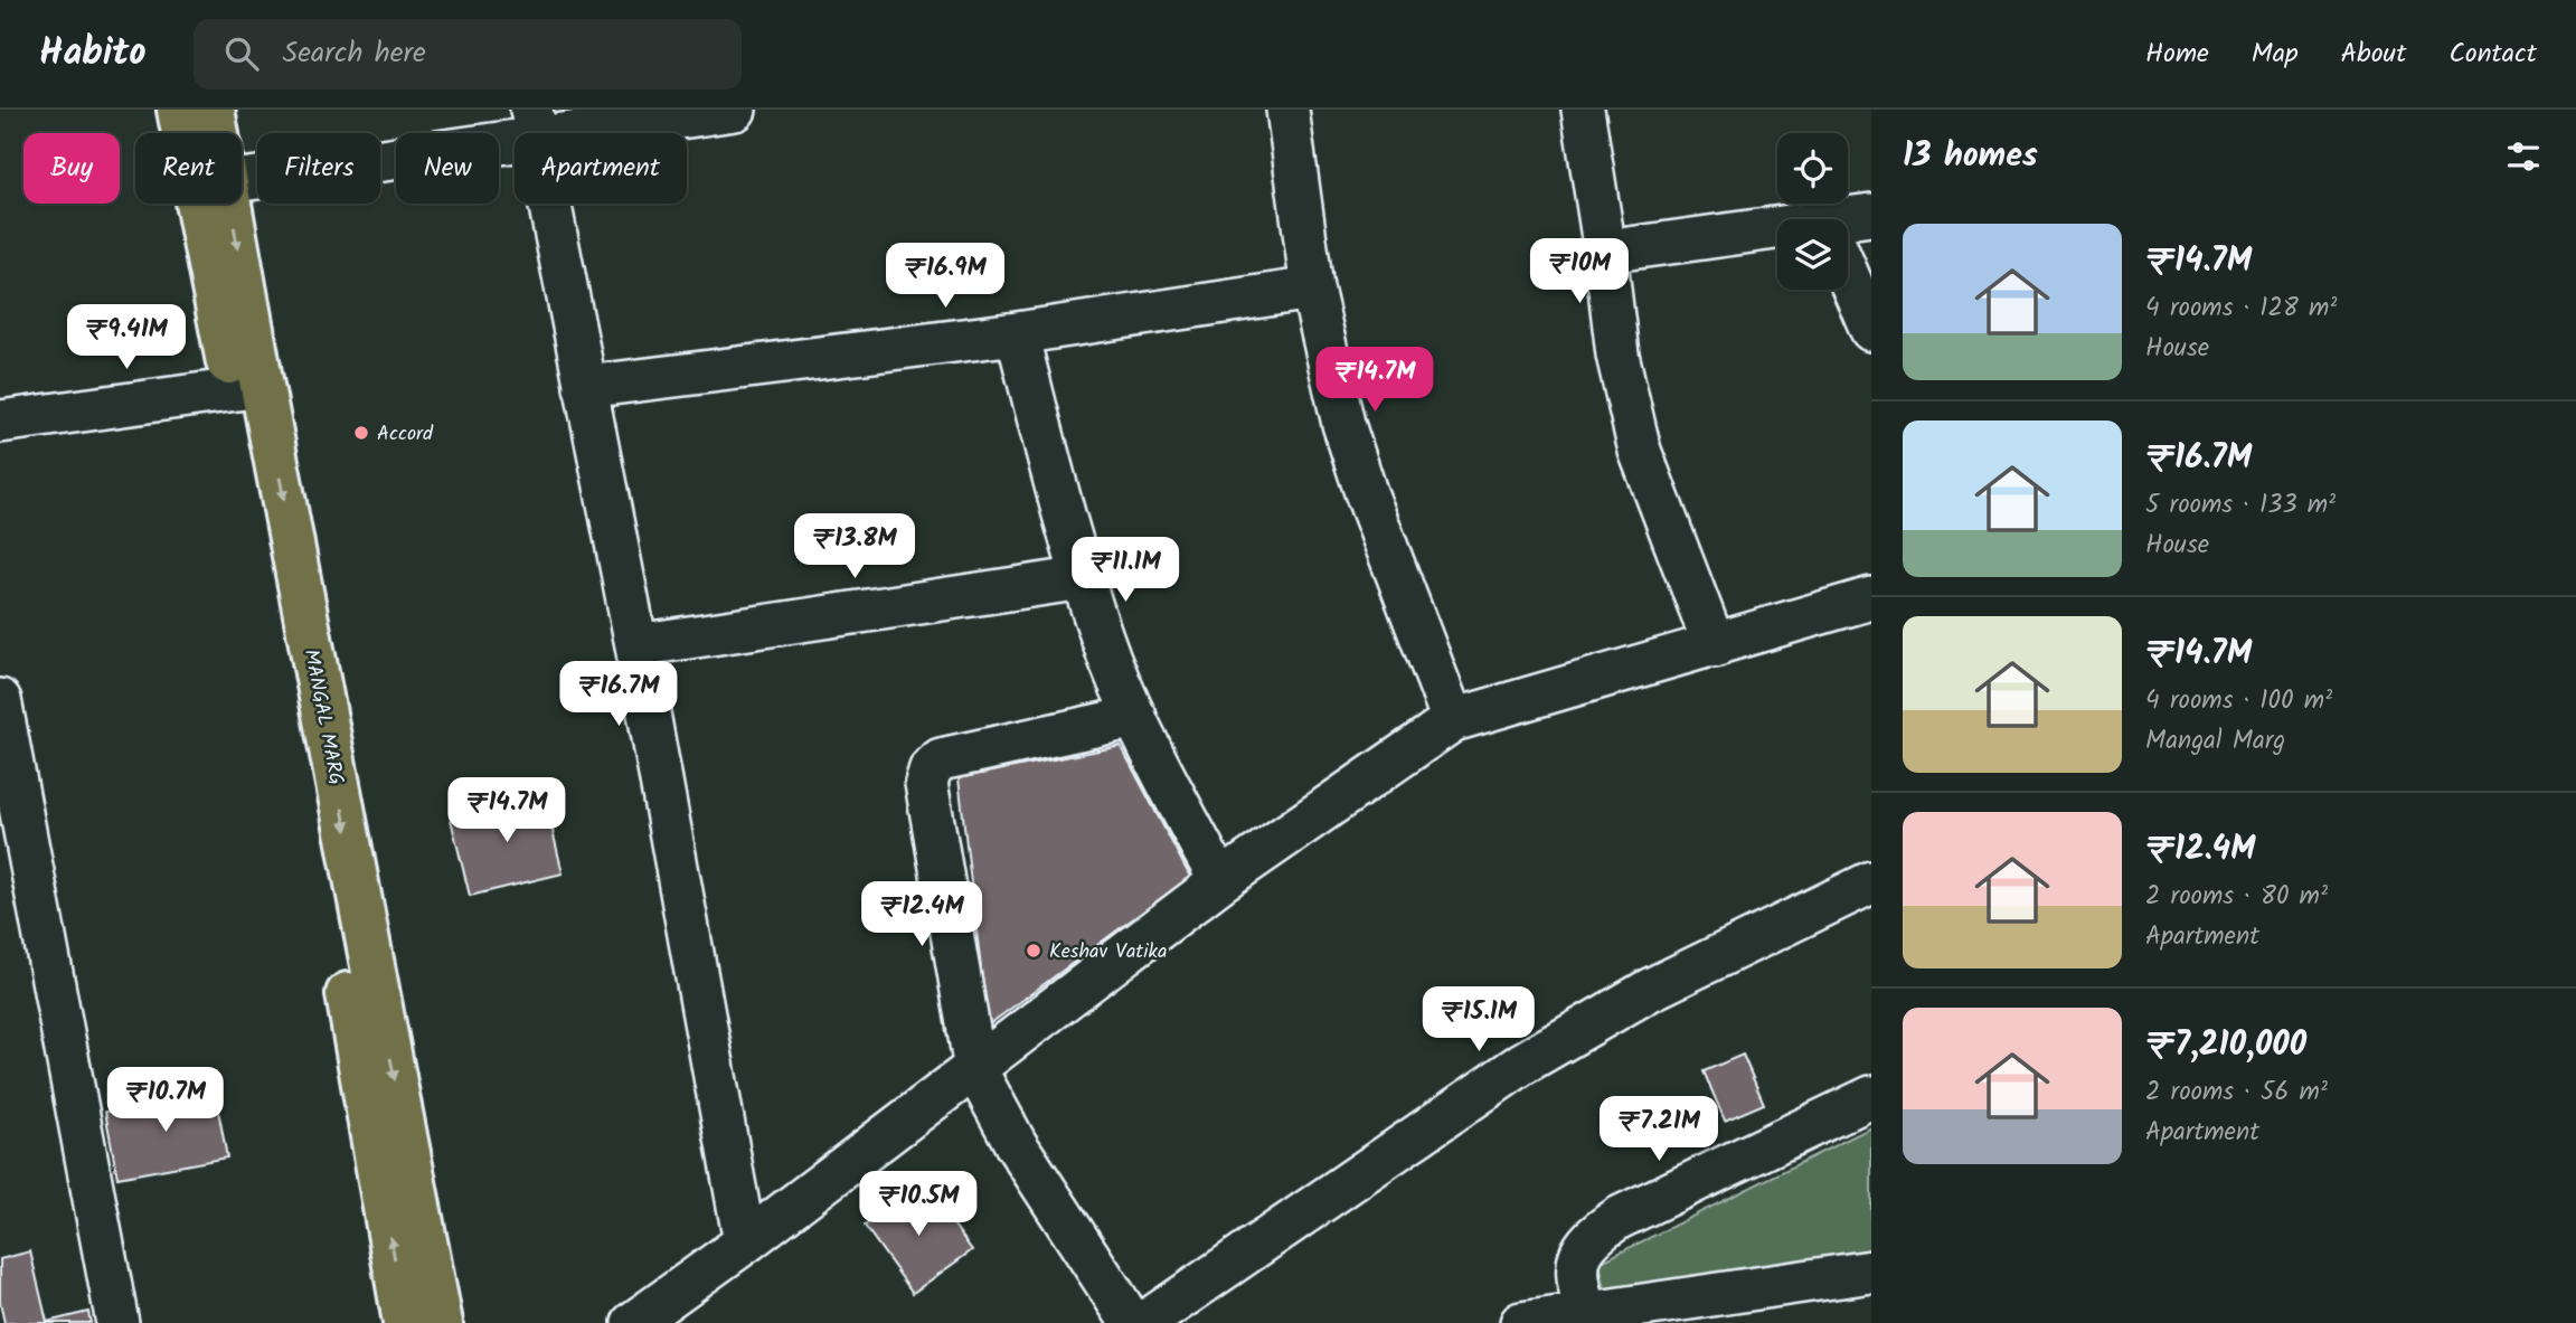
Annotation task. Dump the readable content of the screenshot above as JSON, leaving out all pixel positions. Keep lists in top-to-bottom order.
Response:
{
  "streets": {
    "main road": ["MANGAL MARG"]
  },
  "places": ["Accord", "Keshav Vatika"],
  "page": {
    "header": "Habito",
    "search": "Search here",
    "nav": [
      "Home",
      "Map",
      "About",
      "Contact"
    ],
    "heading": "13 homes",
    "chip": [
      "Buy",
      "Rent",
      "Filters",
      "New",
      "Apartment"
    ],
    "list": [
      {
        "name": "₹14.7M",
        "note": "4 rooms · 128 m² · House"
      },
      {
        "name": "₹16.7M",
        "note": "5 rooms · 133 m² · House"
      },
      {
        "name": "₹14.7M",
        "note": "4 rooms · 100 m² · Mangal Marg"
      },
      {
        "name": "₹12.4M",
        "note": "2 rooms · 80 m² · Apartment"
      },
      {
        "name": "₹7,210,000",
        "note": "2 rooms · 56 m² · Apartment"
      }
    ],
    "price": [
      "₹10M",
      "₹16.9M",
      "₹9.41M",
      "₹14.7M",
      "₹13.8M",
      "₹11.1M",
      "₹16.7M",
      "₹14.7M",
      "₹12.4M",
      "₹15.1M",
      "₹10.7M",
      "₹7.21M",
      "₹10.5M"
    ]
  }
}
